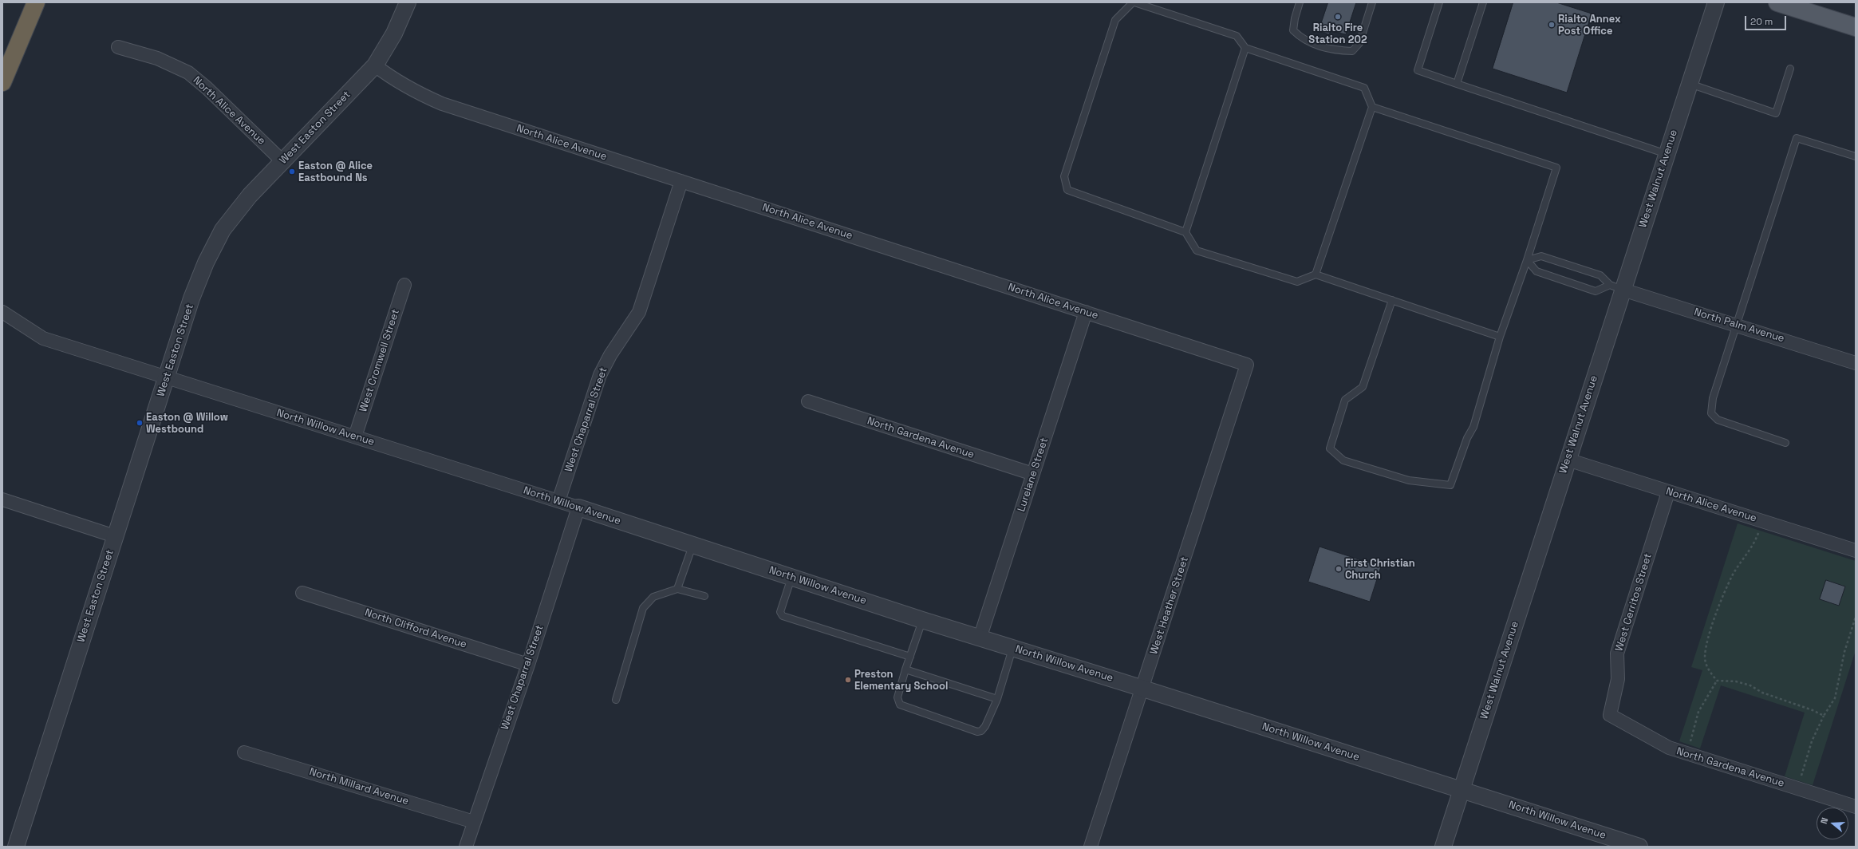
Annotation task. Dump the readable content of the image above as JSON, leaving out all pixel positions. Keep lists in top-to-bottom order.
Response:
{
  "streets": {
    "street": [
      "North Alice Avenue",
      "West Easton Street",
      "West Walnut Avenue",
      "North Palm Avenue",
      "West Cromwell Street",
      "West Chaparral Street",
      "North Willow Avenue",
      "North Gardena Avenue",
      "Lurelane Street",
      "West Cerritos Street",
      "West Heather Street",
      "North Clifford Avenue",
      "North Millard Avenue"
    ]
  },
  "crossings": [
    ["North Alice Avenue", "West Easton Street"],
    ["North Alice Avenue", "West Walnut Avenue"],
    ["North Alice Avenue", "West Chaparral Street"],
    ["North Alice Avenue", "Lurelane Street"],
    ["North Alice Avenue", "West Cerritos Street"],
    ["North Alice Avenue", "West Heather Street"],
    ["West Easton Street", "North Willow Avenue"],
    ["West Walnut Avenue", "North Palm Avenue"],
    ["West Walnut Avenue", "North Willow Avenue"],
    ["West Cromwell Street", "North Willow Avenue"],
    ["West Chaparral Street", "North Willow Avenue"],
    ["West Chaparral Street", "North Clifford Avenue"],
    ["West Chaparral Street", "North Millard Avenue"],
    ["North Willow Avenue", "Lurelane Street"],
    ["North Willow Avenue", "West Heather Street"],
    ["North Gardena Avenue", "Lurelane Street"],
    ["North Gardena Avenue", "West Cerritos Street"]
  ],
  "places": [
    "Rialto Fire Station 202",
    "Rialto Annex Post Office",
    "Easton @ Alice Eastbound Ns",
    "Easton @ Willow Westbound",
    "First Christian Church",
    "Preston Elementary School"
  ],
  "scale_bar": "20 m",
  "north": "left"
}
